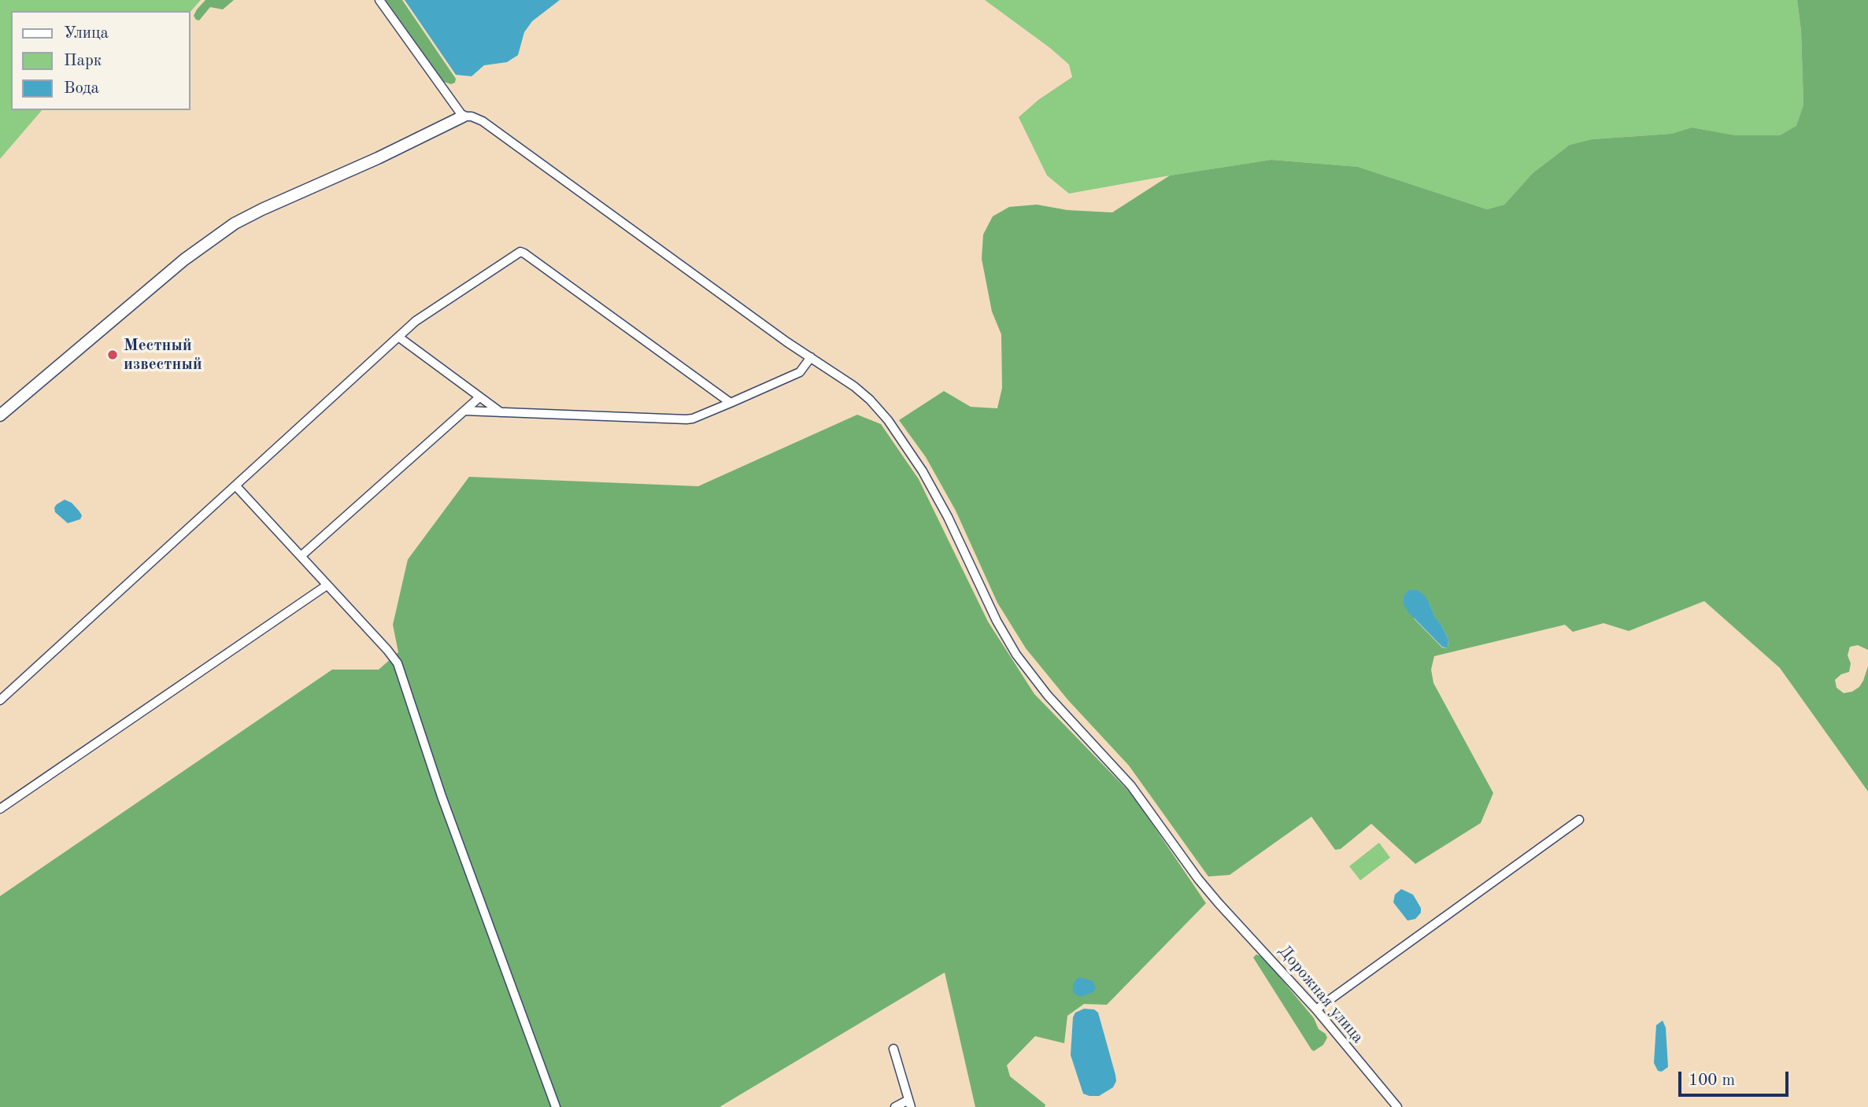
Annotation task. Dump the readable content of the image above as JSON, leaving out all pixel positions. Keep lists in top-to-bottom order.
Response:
{
  "streets": {
    "street": ["Дорожная улица"]
  },
  "places": ["Местный известный"],
  "legend": ["Улица", "Парк", "Вода"],
  "scale_bar": "100 m"
}
